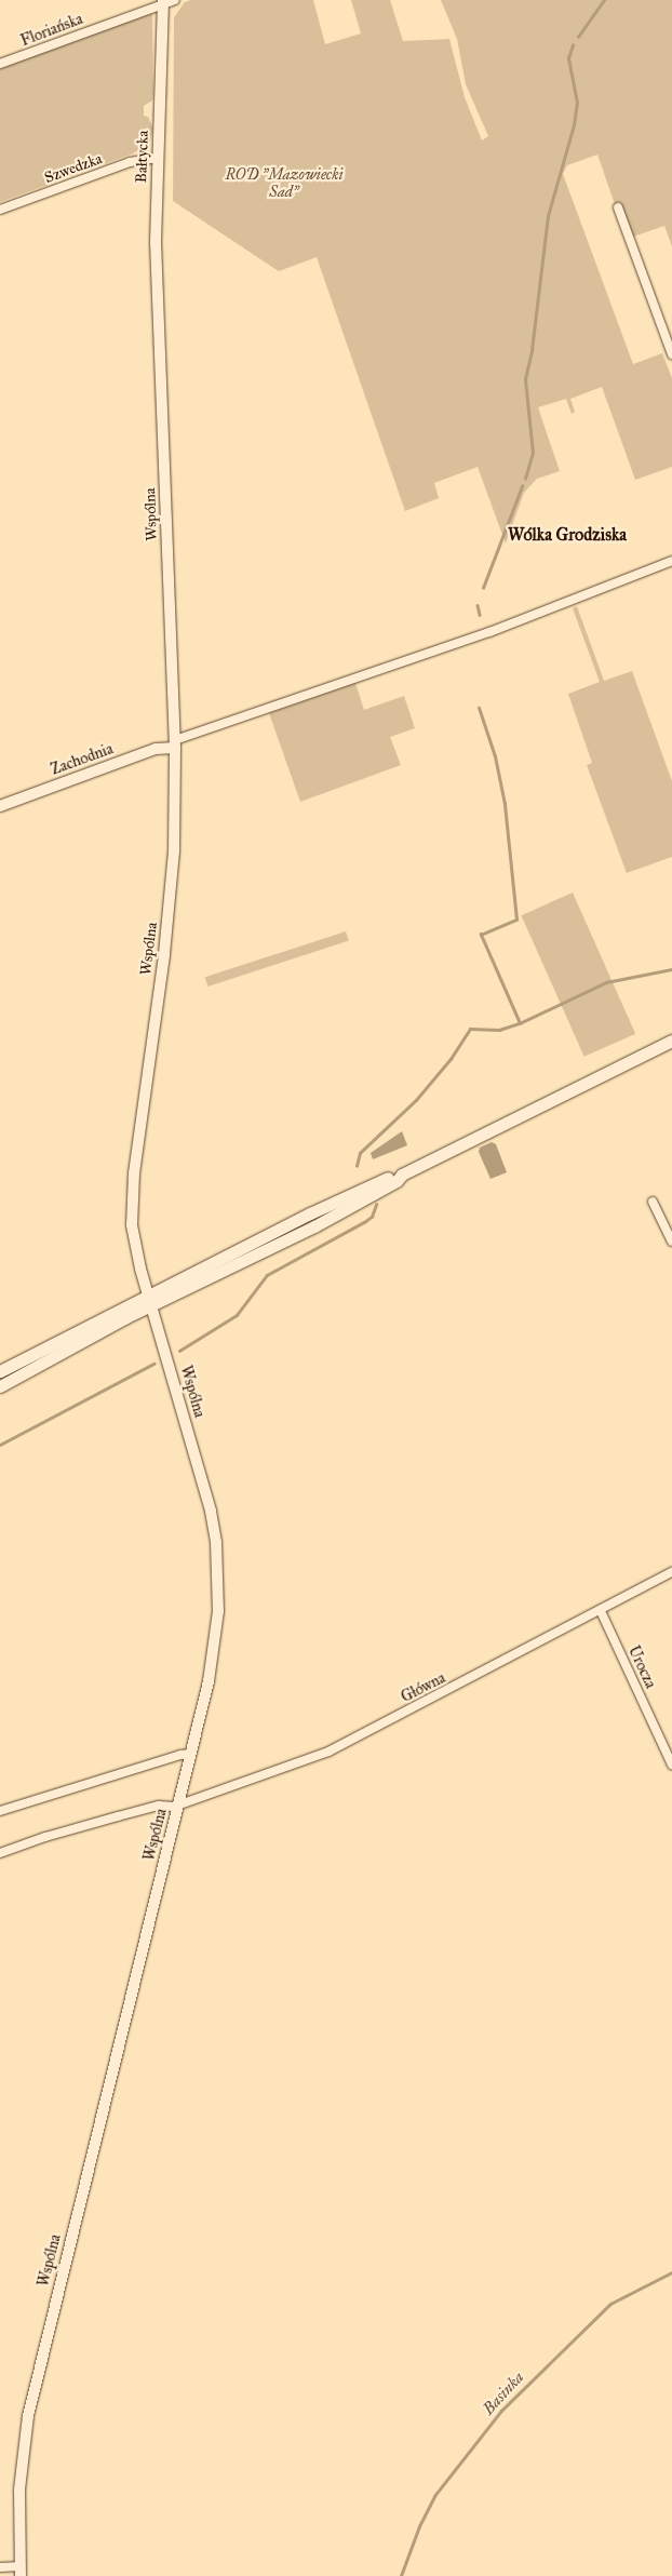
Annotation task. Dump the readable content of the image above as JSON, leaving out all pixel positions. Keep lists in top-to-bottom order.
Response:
{
  "streets": {
    "street": [
      "Floriańska",
      "Bałtycka",
      "Szwedzka",
      "Wspólna",
      "Zachodnia",
      "Urocza",
      "Główna"
    ]
  },
  "crossings": [
    ["Floriańska", "Bałtycka"],
    ["Bałtycka", "Szwedzka"],
    ["Bałtycka", "Wspólna"],
    ["Wspólna", "Zachodnia"],
    ["Wspólna", "Główna"],
    ["Urocza", "Główna"]
  ],
  "districts": ["Wólka Grodziska"],
  "water": ["Basinka"],
  "parks": ["ROD \"Mazowiecki Sad\""]
}
